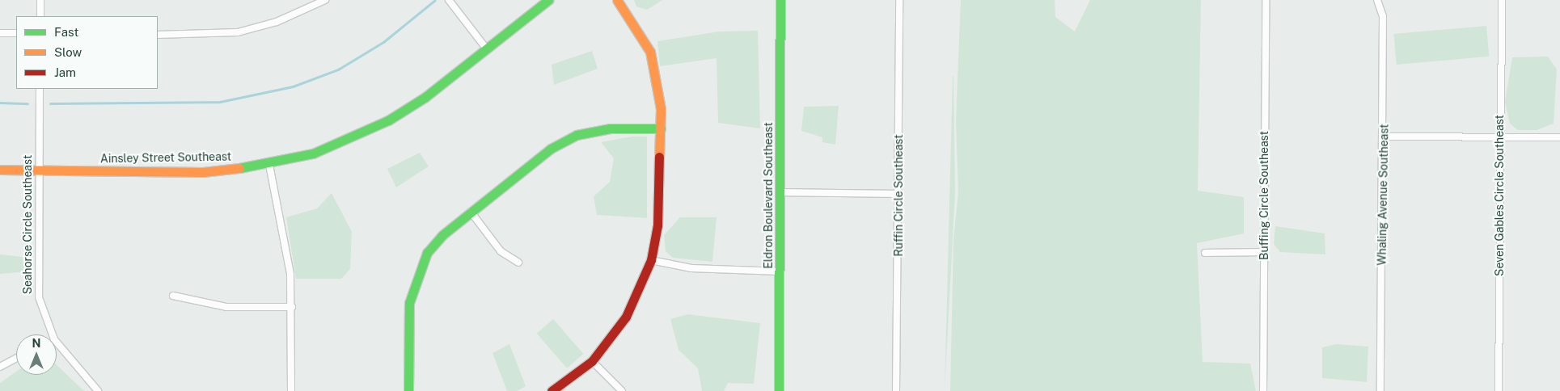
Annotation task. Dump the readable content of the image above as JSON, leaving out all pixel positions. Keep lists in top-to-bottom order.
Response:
{
  "streets": {
    "street": [
      "Ainsley Street Southeast",
      "Whaling Avenue Southeast",
      "Eldron Boulevard Southeast",
      "Ruffin Circle Southeast",
      "Buffing Circle Southeast",
      "Seven Gables Circle Southeast",
      "Seahorse Circle Southeast"
    ]
  },
  "crossings": [
    ["Ainsley Street Southeast", "Seahorse Circle Southeast"]
  ],
  "legend": ["Fast", "Slow", "Jam"],
  "north": "top"
}
